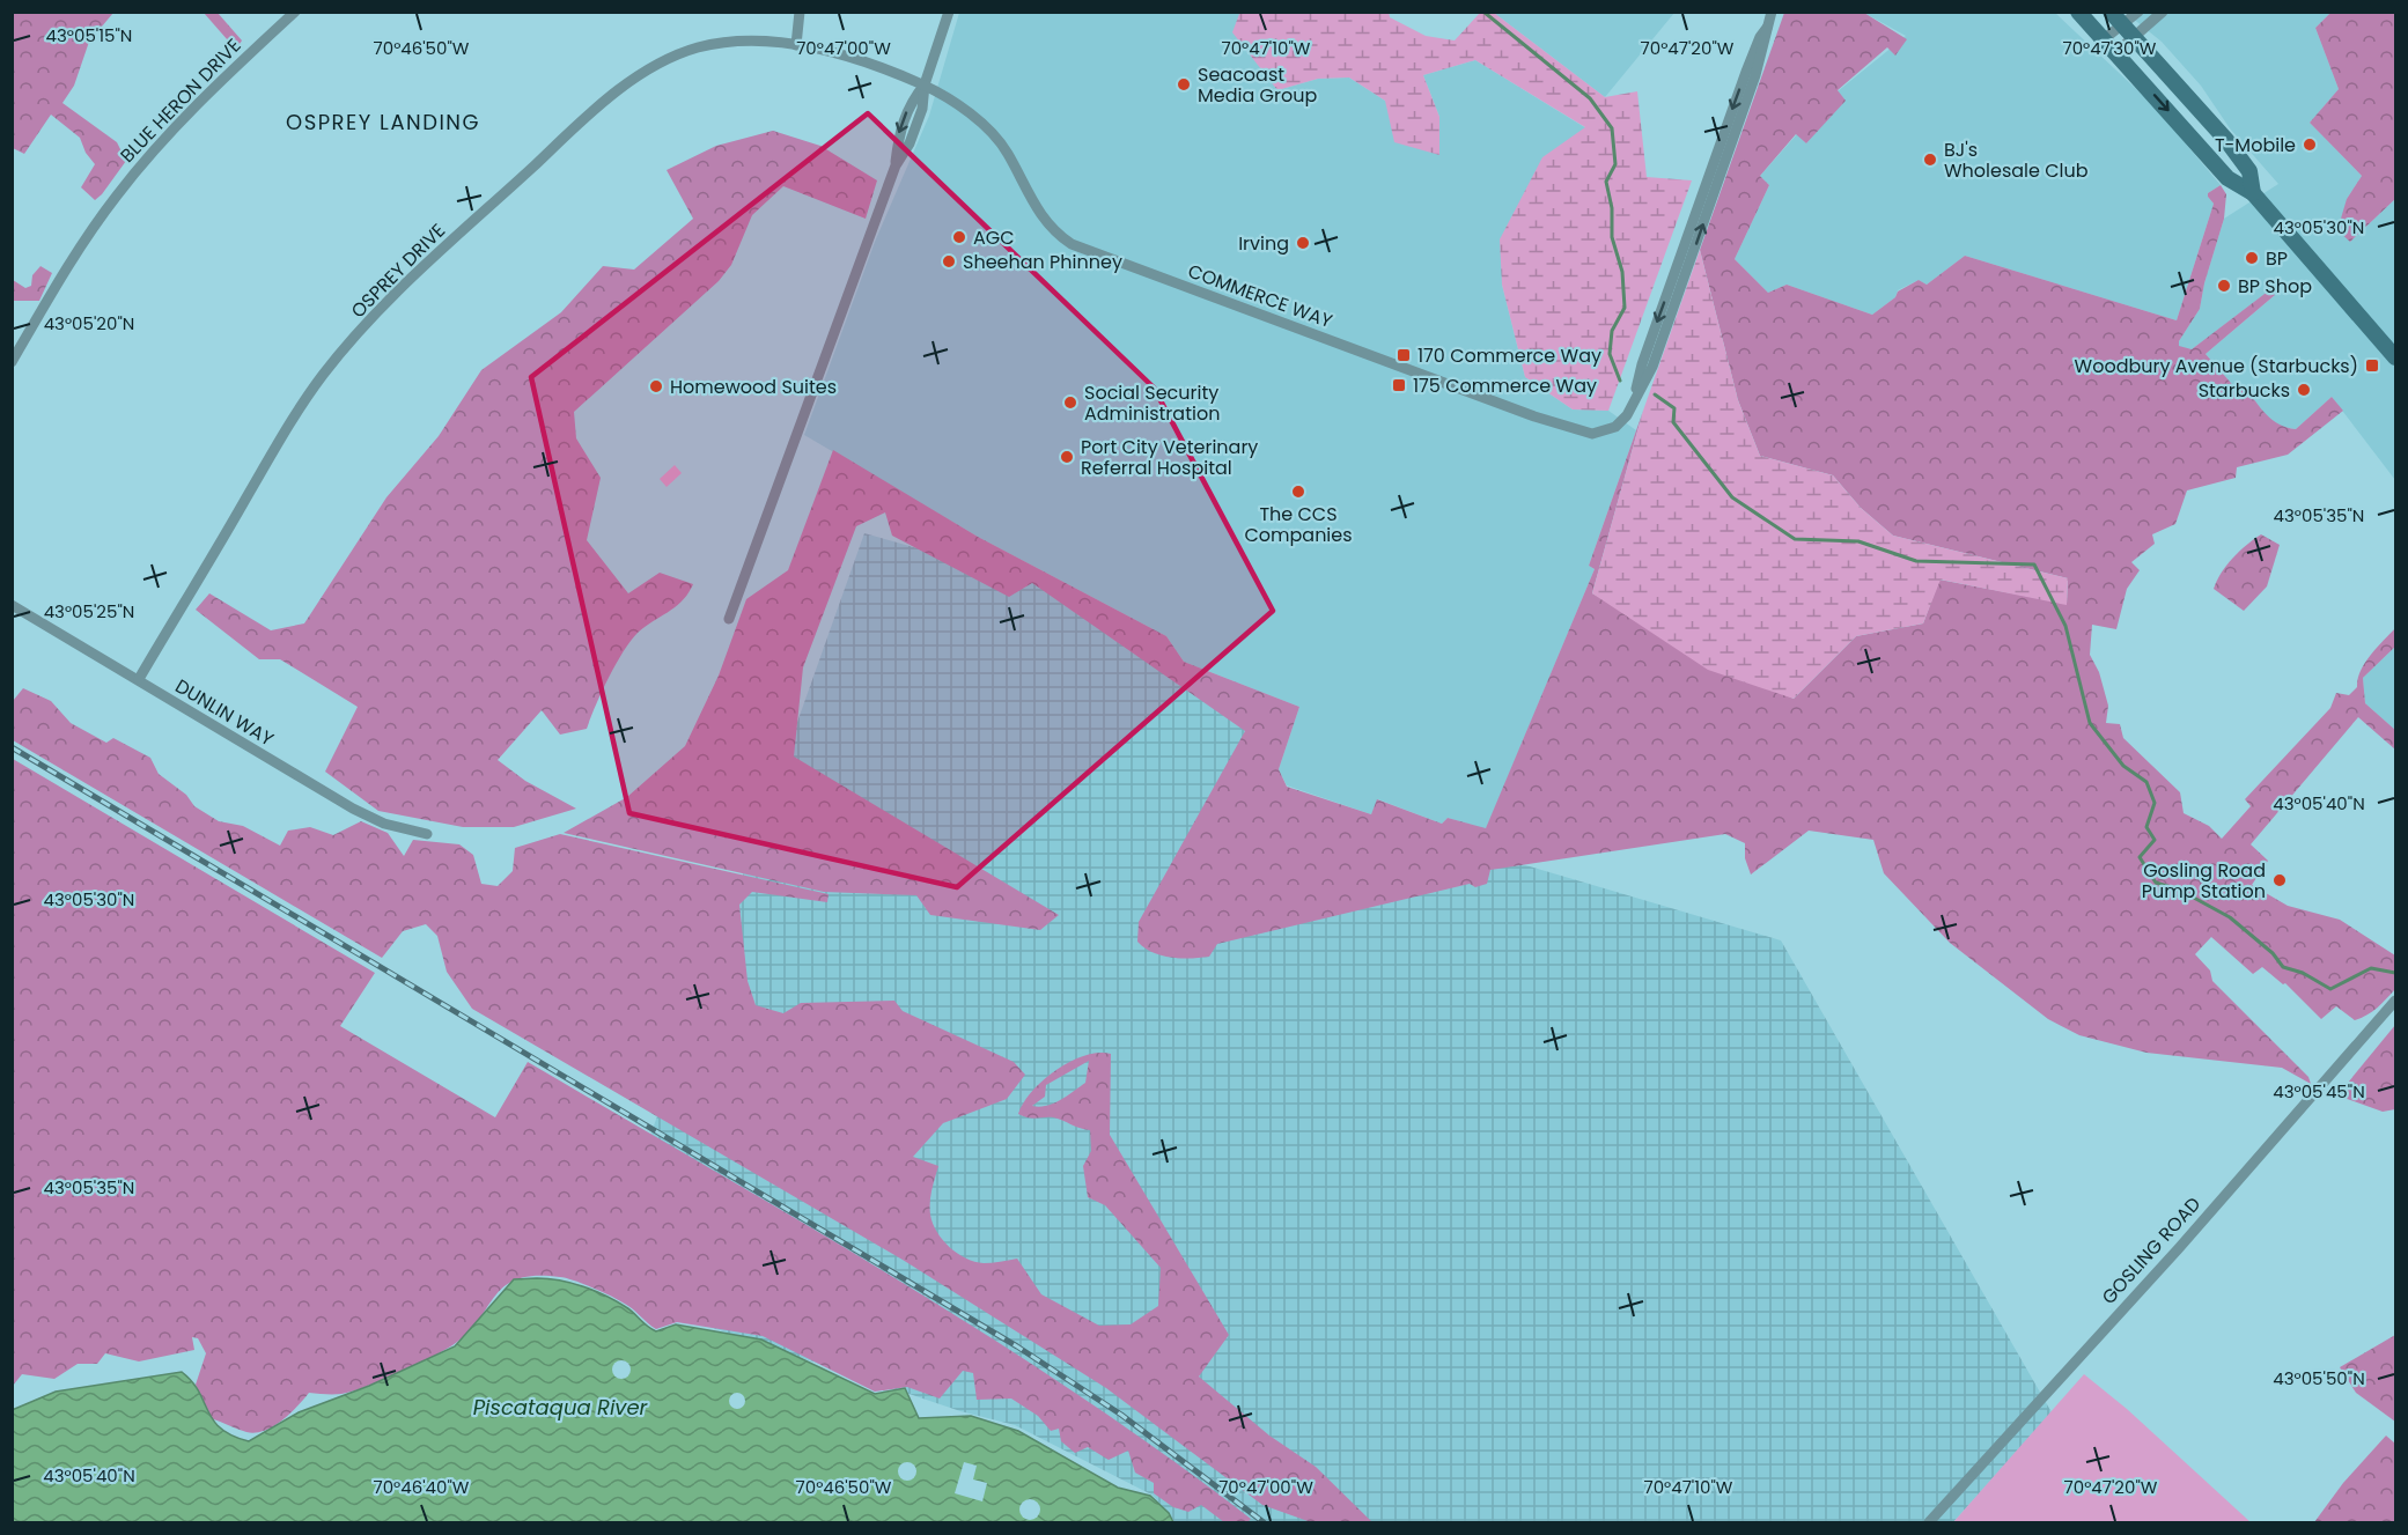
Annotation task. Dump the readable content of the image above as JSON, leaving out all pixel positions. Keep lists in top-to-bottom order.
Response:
{
  "streets": {
    "street": [
      "BLUE HERON DRIVE",
      "OSPREY DRIVE",
      "COMMERCE WAY",
      "DUNLIN WAY",
      "GOSLING ROAD"
    ]
  },
  "crossings": [
    ["OSPREY DRIVE", "COMMERCE WAY"],
    ["OSPREY DRIVE", "DUNLIN WAY"]
  ],
  "districts": ["OSPREY LANDING"],
  "water": ["Piscataqua River"],
  "places": {
    "other": [
      "Seacoast Media Group",
      "T-Mobile",
      "BJ's Wholesale Club",
      "AGC",
      "Irving",
      "BP",
      "Sheehan Phinney",
      "BP Shop",
      "Homewood Suites",
      "Starbucks",
      "Social Security Administration",
      "Port City Veterinary Referral Hospital",
      "The CCS Companies",
      "Gosling Road Pump Station"
    ],
    "transit": ["170 Commerce Way", "Woodbury Avenue (Starbucks)", "175 Commerce Way"]
  },
  "coordinates": [
    "43°05'15\"N",
    "70°46'50\"W",
    "70°47'00\"W",
    "70°47'10\"W",
    "70°47'20\"W",
    "70°47'30\"W",
    "43°05'30\"N",
    "43°05'20\"N",
    "43°05'35\"N",
    "43°05'25\"N",
    "43°05'40\"N",
    "43°05'45\"N",
    "43°05'50\"N",
    "70°46'40\"W"
  ]
}
